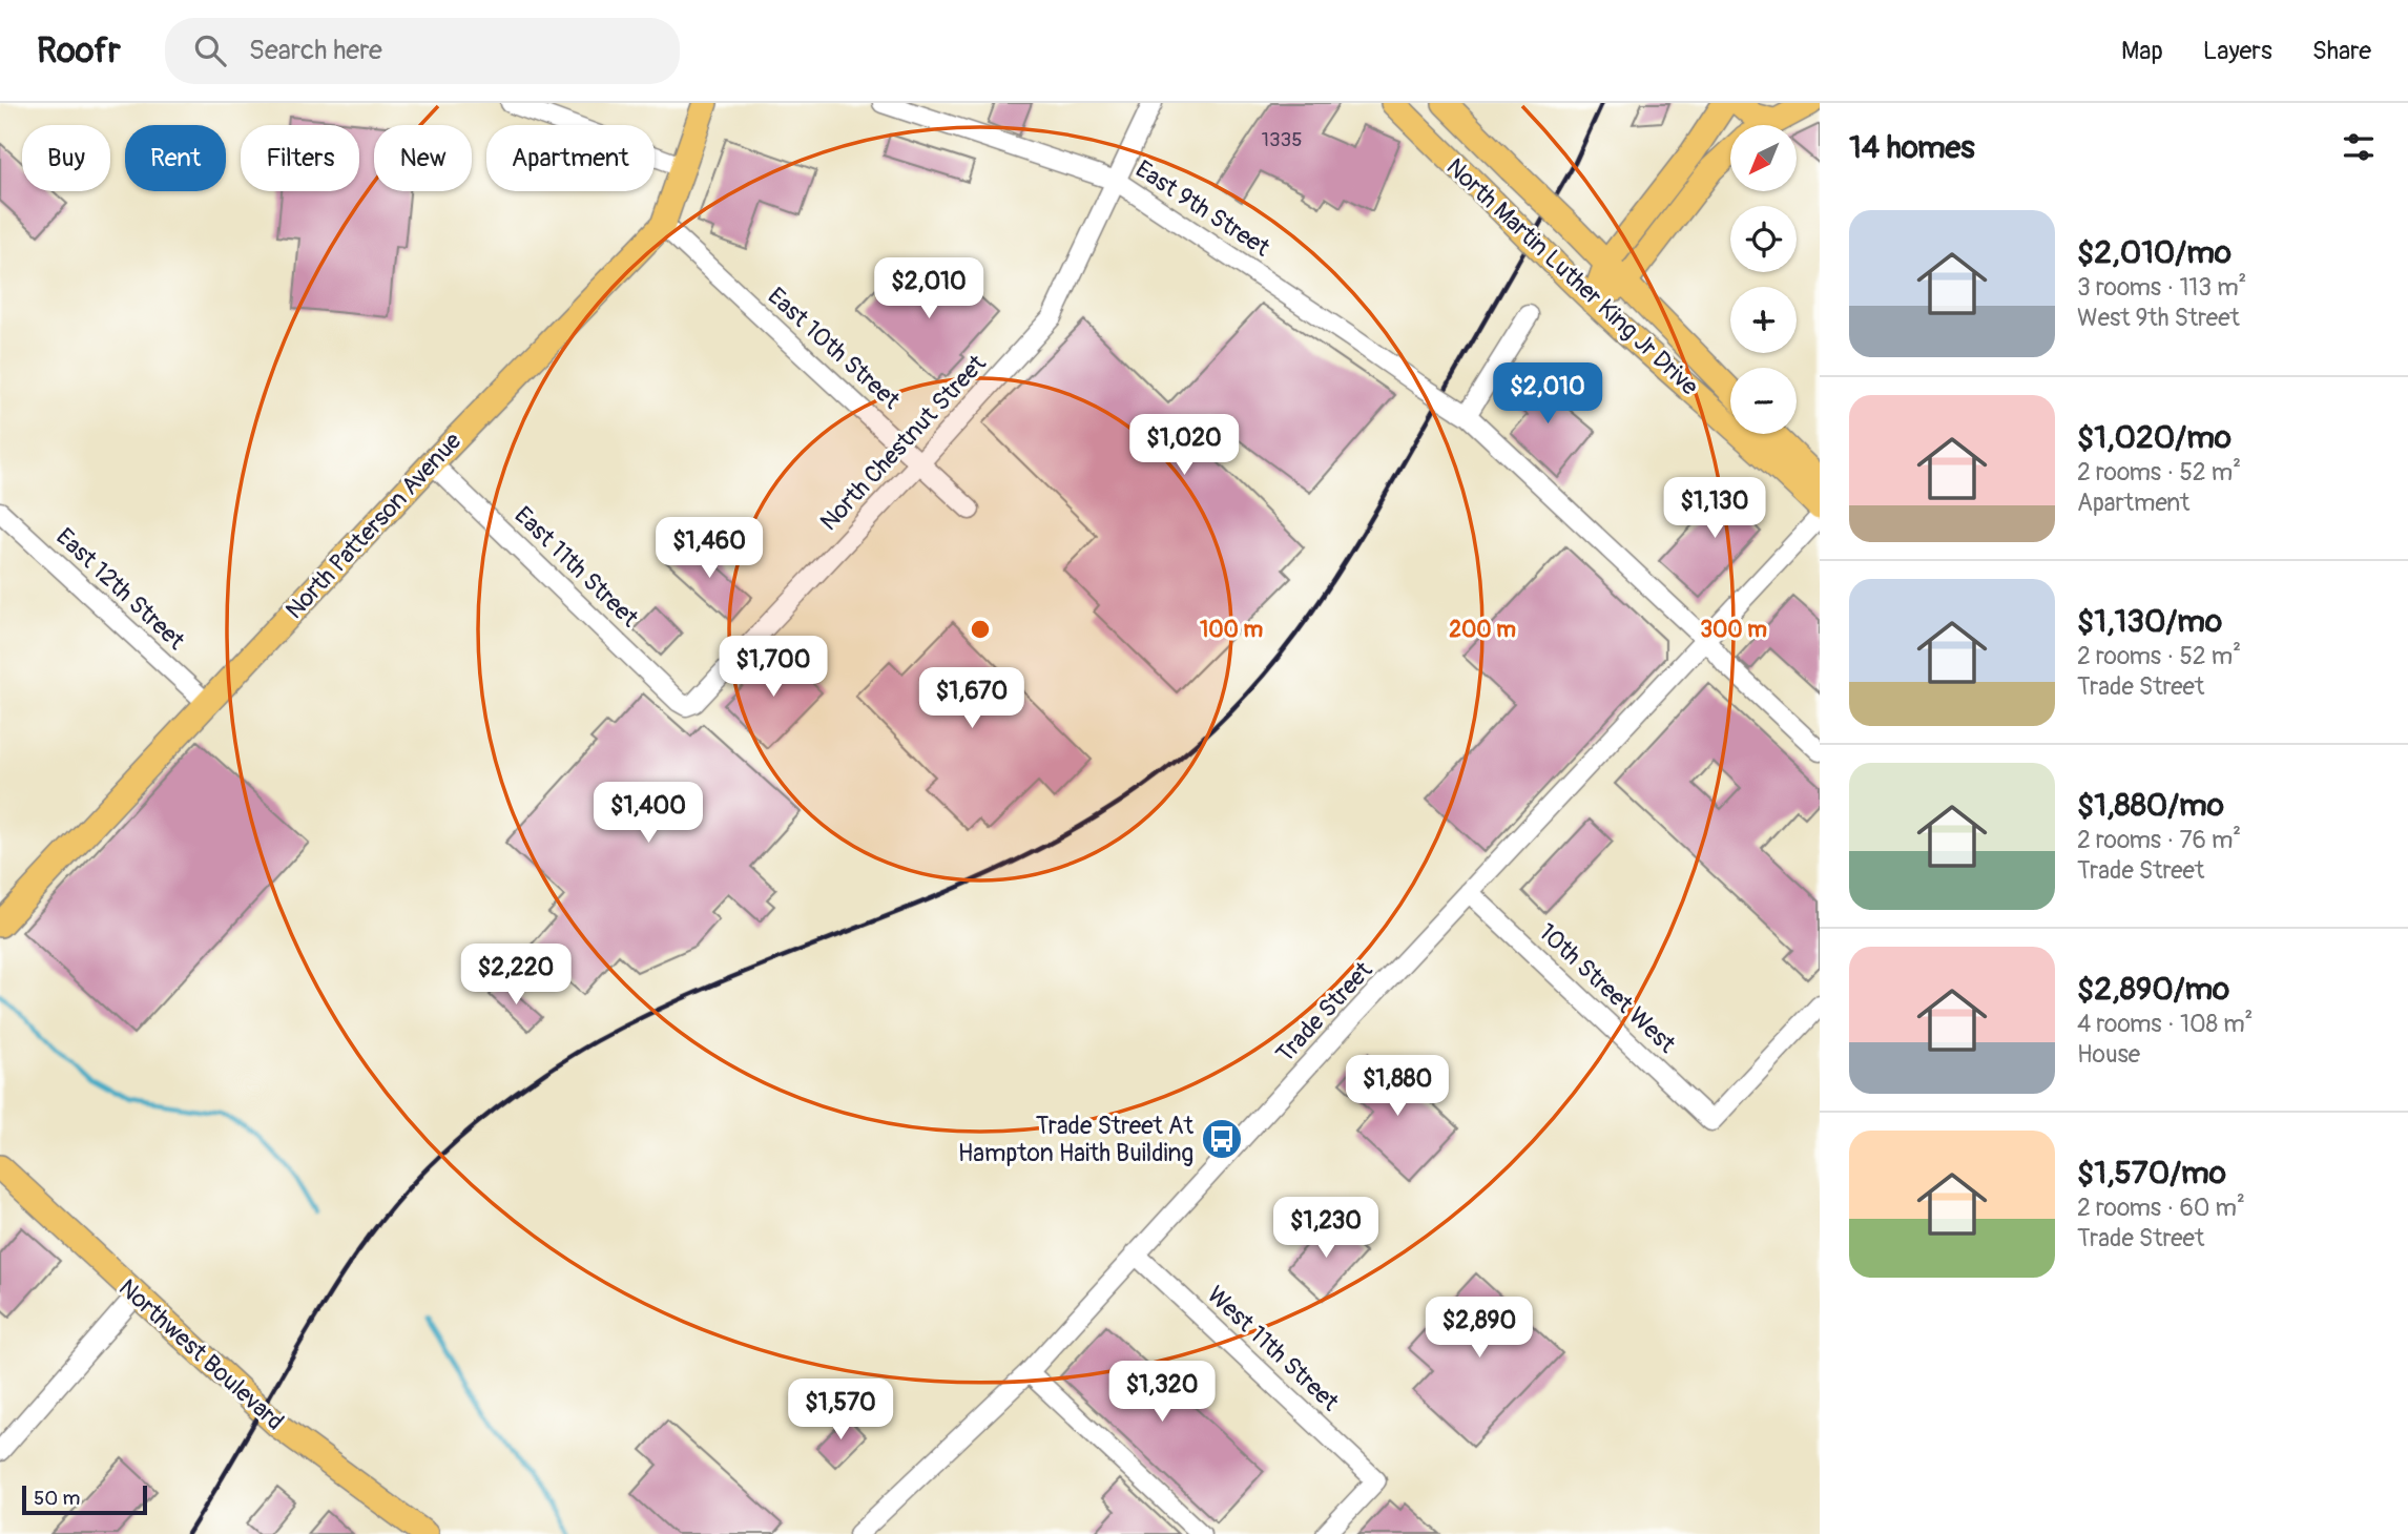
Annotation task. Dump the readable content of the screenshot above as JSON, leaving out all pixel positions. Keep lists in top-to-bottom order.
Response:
{
  "streets": {
    "main road": ["North Martin Luther King Jr Drive", "North Patterson Avenue", "Northwest Boulevard"],
    "street": [
      "East 9th Street",
      "East 10th Street",
      "North Chestnut Street",
      "East 11th Street",
      "East 12th Street",
      "10th Street West",
      "Trade Street",
      "West 11th Street"
    ]
  },
  "crossings": [
    ["East 9th Street", "North Chestnut Street"],
    ["East 9th Street", "Trade Street"],
    ["East 10th Street", "North Chestnut Street"],
    ["East 10th Street", "North Patterson Avenue"],
    ["North Chestnut Street", "East 11th Street"],
    ["North Patterson Avenue", "East 11th Street"],
    ["North Patterson Avenue", "East 12th Street"],
    ["10th Street West", "Trade Street"],
    ["Trade Street", "West 11th Street"]
  ],
  "places": {
    "bus stop": ["Trade Street At Hampton Haith Building"]
  },
  "house_numbers": ["1335"],
  "scale_bar": "50 m",
  "north": "bottom left",
  "page": {
    "header": "Roofr",
    "search": "Search here",
    "nav": ["Map", "Layers", "Share"],
    "heading": "14 homes",
    "map_buttons": ["+", "−"],
    "chip": [
      "Buy",
      "Rent",
      "Filters",
      "New",
      "Apartment"
    ],
    "list": [
      {
        "name": "$2,010/mo",
        "note": "3 rooms · 113 m² · West 9th Street"
      },
      {
        "name": "$1,020/mo",
        "note": "2 rooms · 52 m² · Apartment"
      },
      {
        "name": "$1,130/mo",
        "note": "2 rooms · 52 m² · Trade Street"
      },
      {
        "name": "$1,880/mo",
        "note": "2 rooms · 76 m² · Trade Street"
      },
      {
        "name": "$2,890/mo",
        "note": "4 rooms · 108 m² · House"
      },
      {
        "name": "$1,570/mo",
        "note": "2 rooms · 60 m² · Trade Street"
      }
    ],
    "price": [
      "$2,010",
      "$2,010",
      "$1,020",
      "$1,130",
      "$1,460",
      "$1,700",
      "$1,670",
      "$1,400",
      "$2,220",
      "$1,880",
      "$1,230",
      "$2,890",
      "$1,320",
      "$1,570"
    ],
    "scale": "50 m"
  },
  "rings": ["100 m", "200 m", "300 m"]
}
